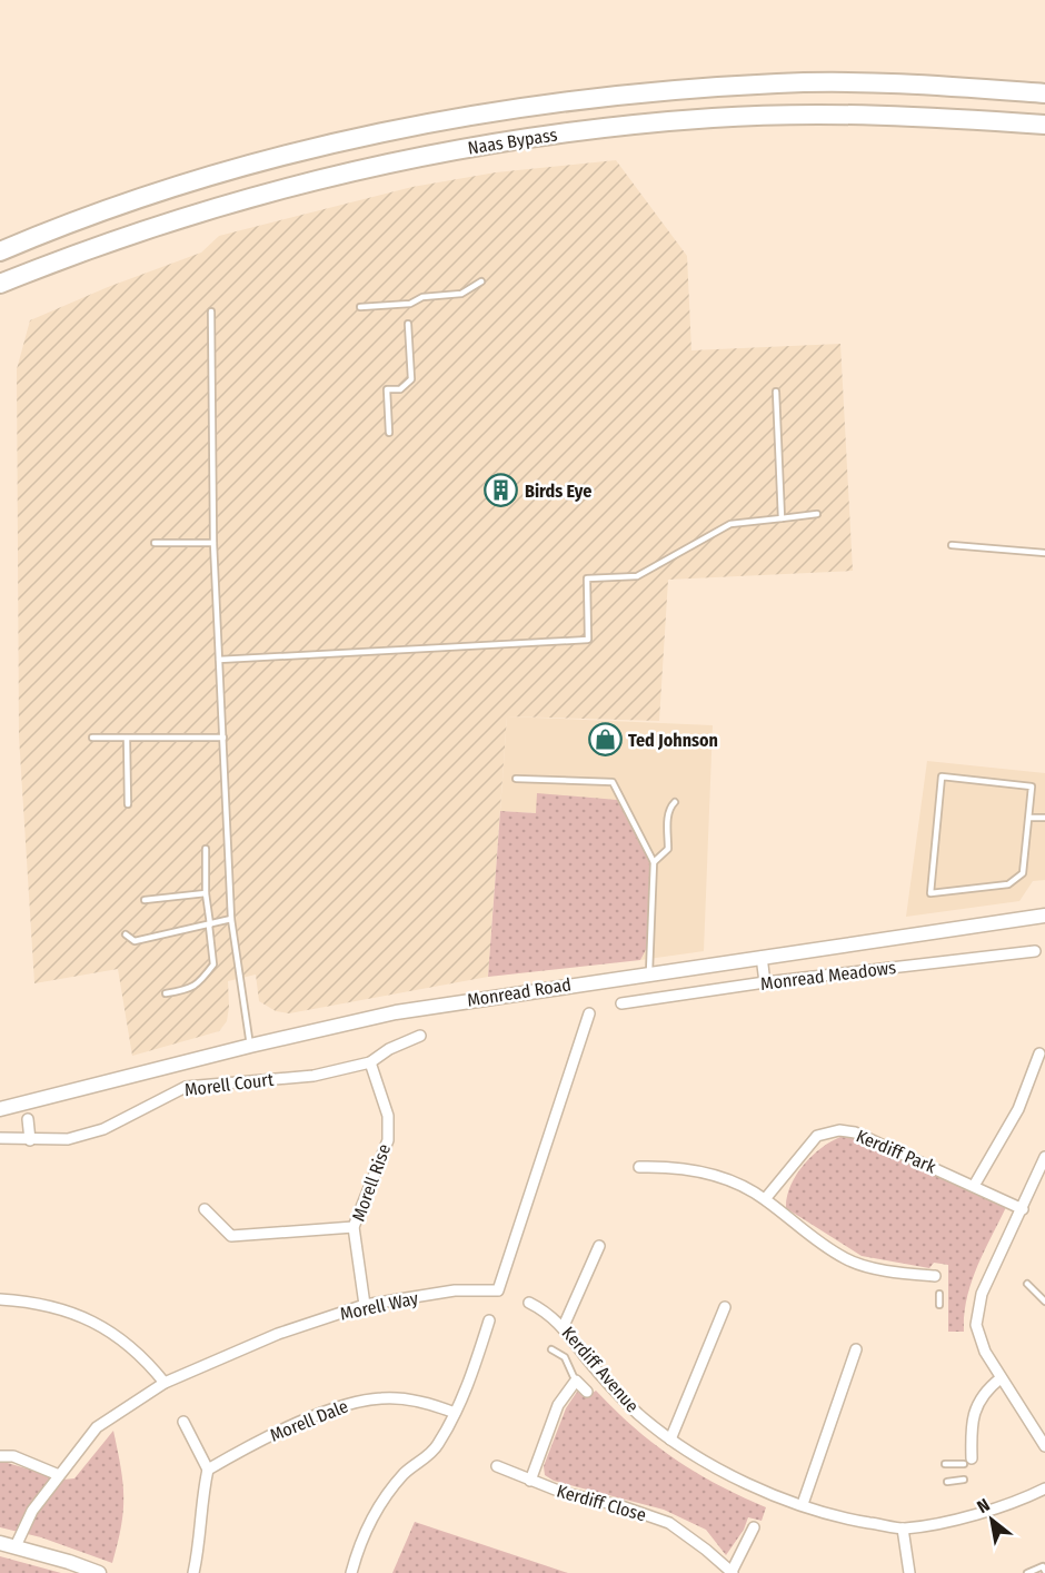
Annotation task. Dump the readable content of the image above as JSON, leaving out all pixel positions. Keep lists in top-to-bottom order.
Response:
{
  "streets": {
    "highway": ["Naas Bypass"],
    "street": [
      "Monread Meadows",
      "Monread Road",
      "Morell Court",
      "Kerdiff Park",
      "Morell Rise",
      "Morell Way",
      "Kerdiff Avenue",
      "Morell Dale",
      "Kerdiff Close"
    ]
  },
  "crossings": [
    ["Morell Court", "Morell Rise"],
    ["Morell Rise", "Morell Way"]
  ],
  "places": {
    "building": ["Birds Eye"],
    "shop": ["Ted Johnson"]
  },
  "north": "top left"
}
